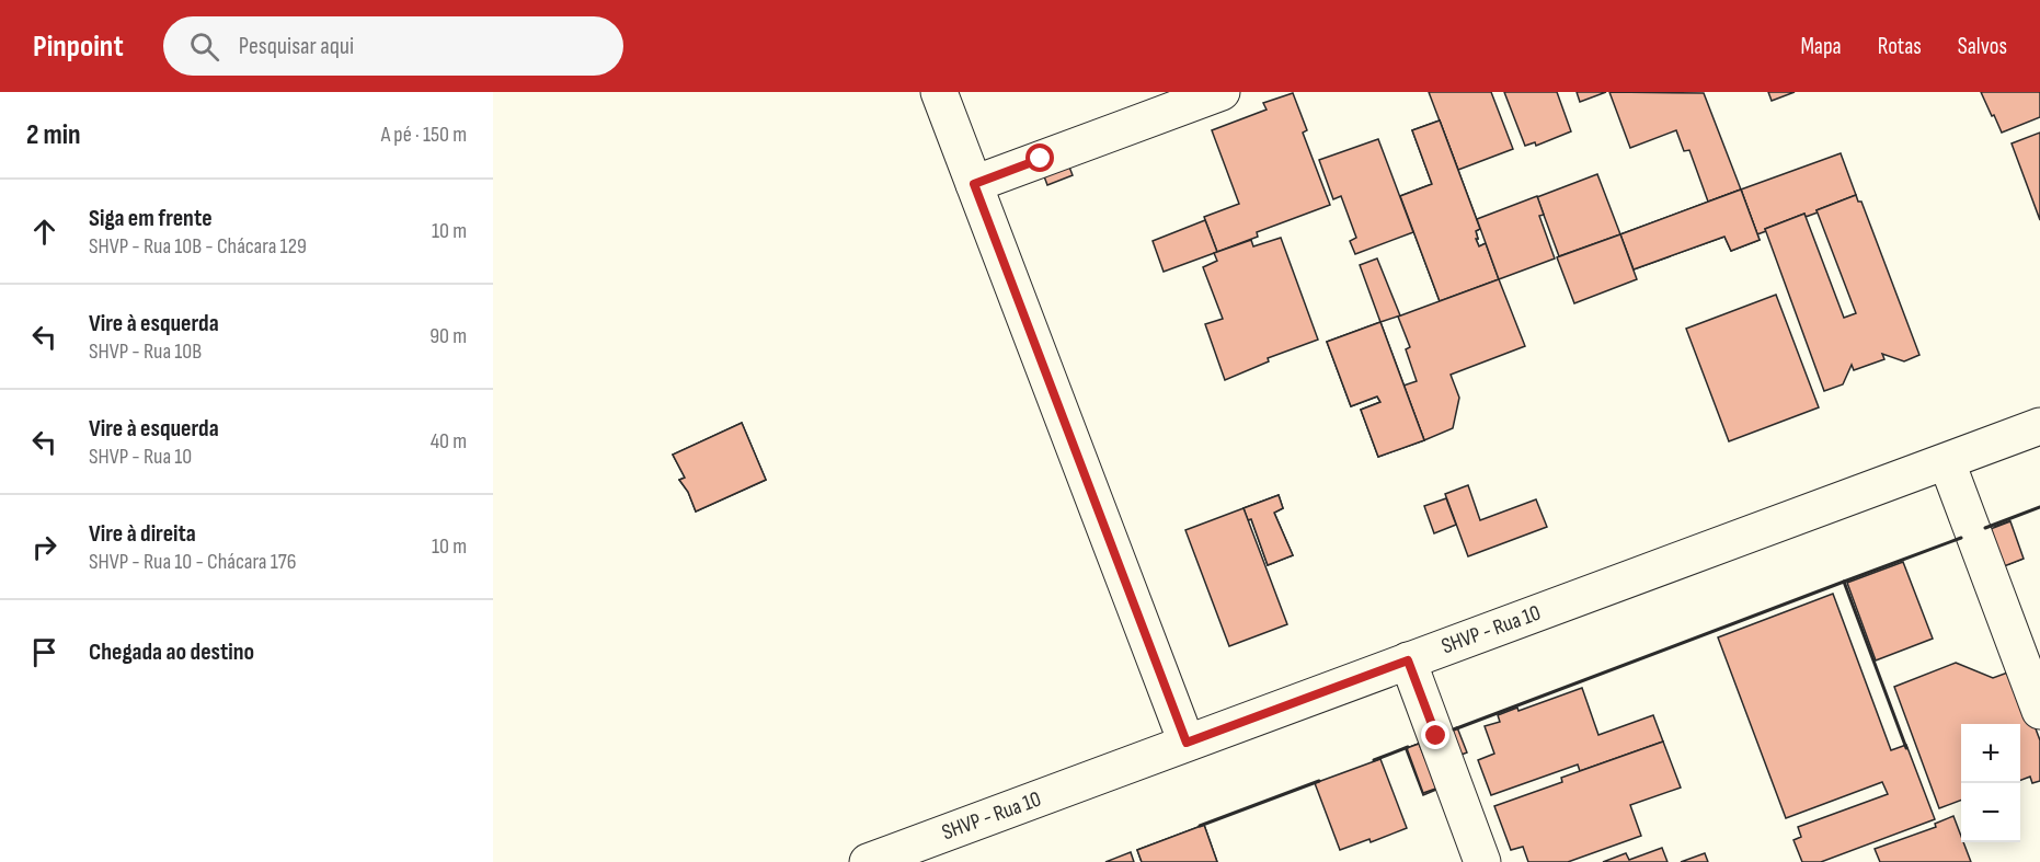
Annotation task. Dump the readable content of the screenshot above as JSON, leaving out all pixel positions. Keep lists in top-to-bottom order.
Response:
{
  "streets": {
    "street": ["SHVP - Rua 10"]
  },
  "page": {
    "header": "Pinpoint",
    "search": "Pesquisar aqui",
    "nav": ["Mapa", "Rotas", "Salvos"],
    "heading": ["2 min", "A pé · 150 m"],
    "list": [
      ["Siga em frente", "SHVP - Rua 10B - Chácara 129", "10 m"],
      ["Vire à esquerda", "SHVP - Rua 10B", "90 m"],
      ["Vire à esquerda", "SHVP - Rua 10", "40 m"],
      ["Vire à direita", "SHVP - Rua 10 - Chácara 176", "10 m"],
      "Chegada ao destino"
    ],
    "map_buttons": ["+", "−"]
  }
}
